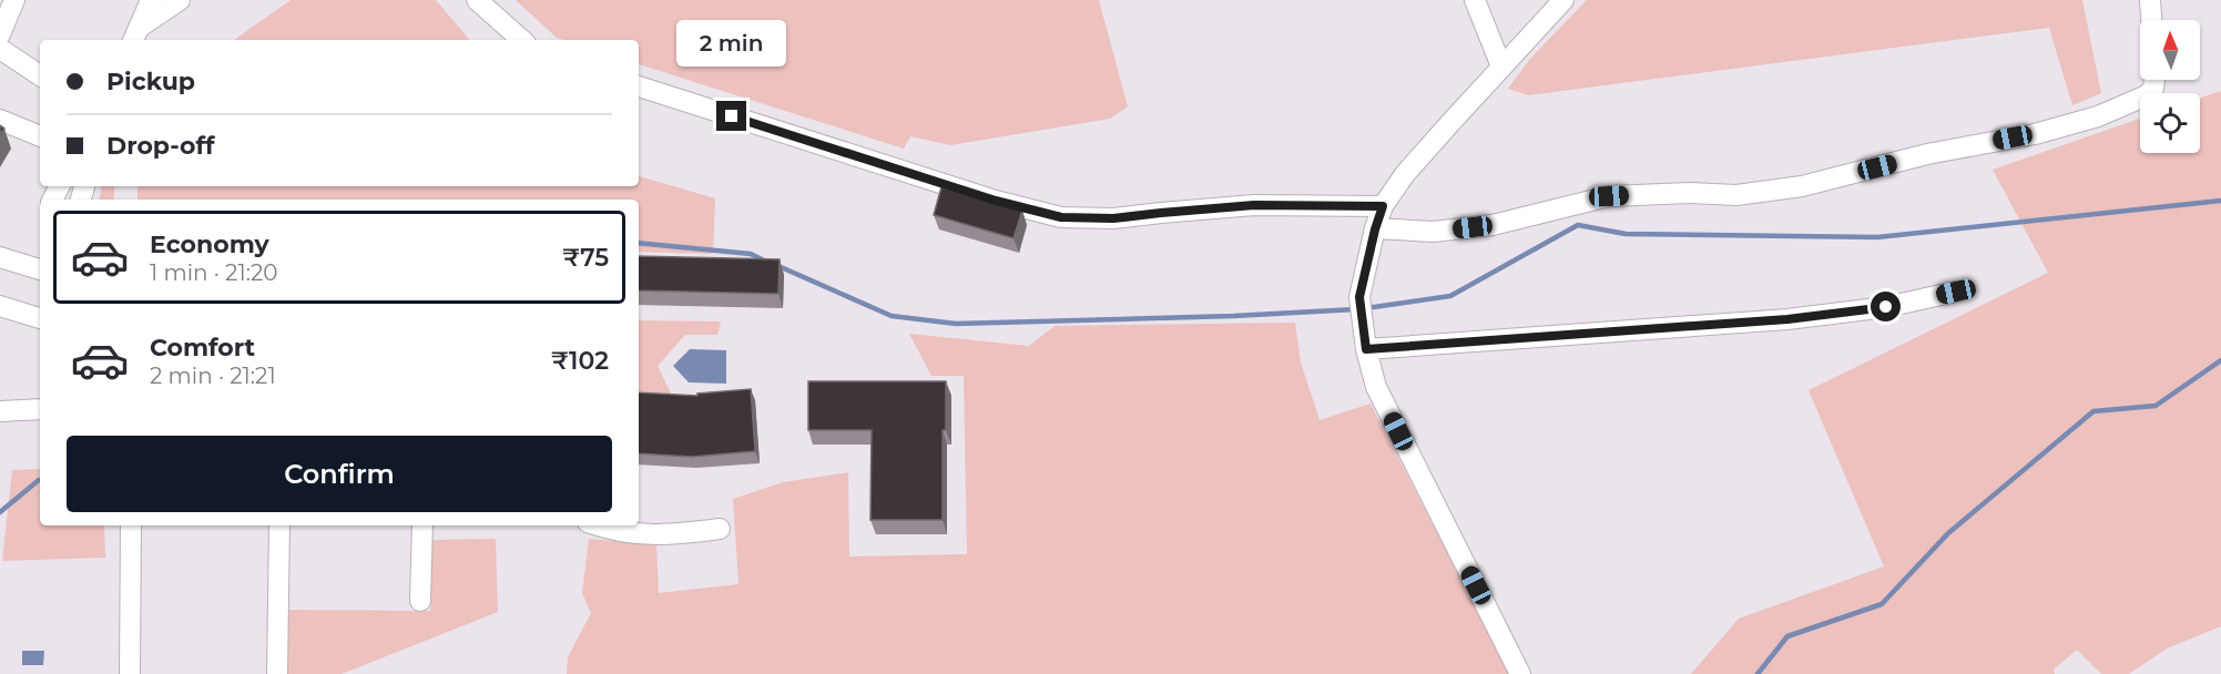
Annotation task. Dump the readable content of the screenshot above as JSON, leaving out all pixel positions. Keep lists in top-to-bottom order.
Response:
{
  "north": "top",
  "page": {
    "bubble": "2 min",
    "banner": ["Pickup", "Drop-off"],
    "list": [
      {
        "name": "Economy",
        "note": "1 min · 21:20",
        "value": "₹75"
      },
      {
        "name": "Comfort",
        "note": "2 min · 21:21",
        "value": "₹102"
      }
    ],
    "buttons": "Confirm"
  }
}
